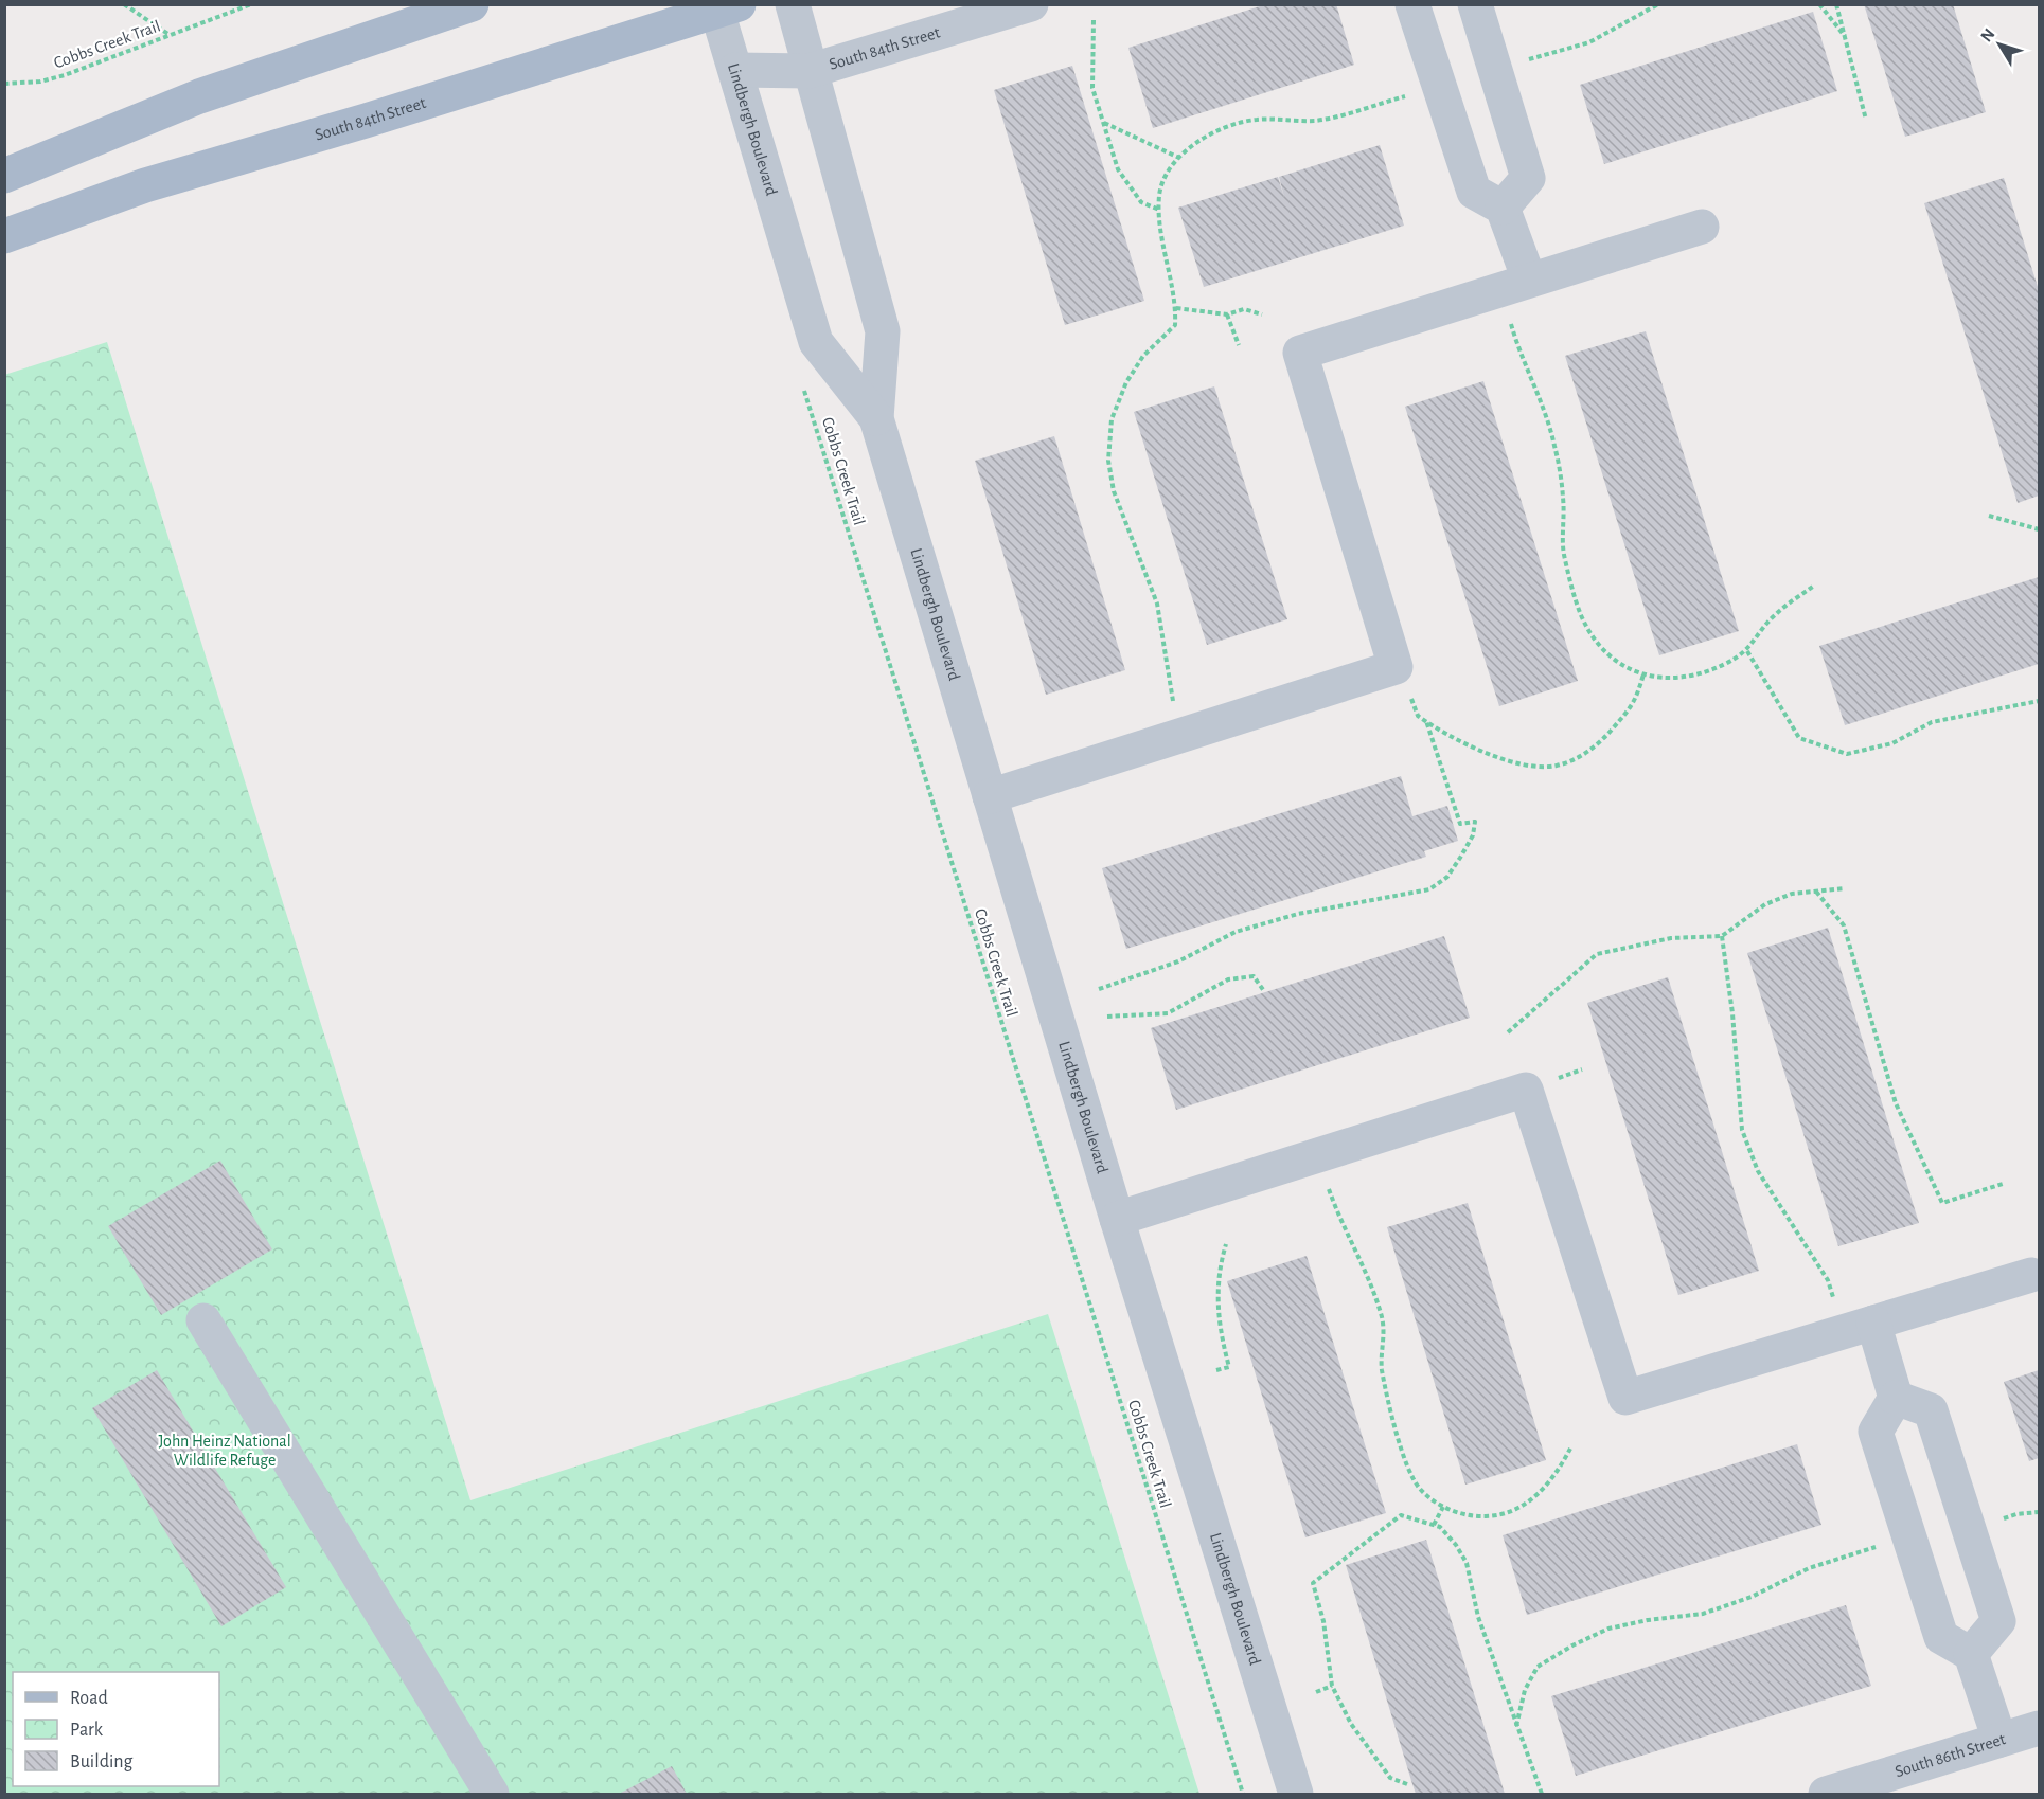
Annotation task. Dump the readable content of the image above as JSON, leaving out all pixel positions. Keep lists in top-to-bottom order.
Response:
{
  "streets": {
    "main road": ["South 84th Street"],
    "street": ["Lindbergh Boulevard", "South 86th Street"],
    "path": ["Cobbs Creek Trail"]
  },
  "crossings": [
    ["South 84th Street", "Lindbergh Boulevard"]
  ],
  "parks": ["John Heinz National Wildlife Refuge"],
  "legend": ["Road", "Park", "Building"],
  "north": "top left"
}
